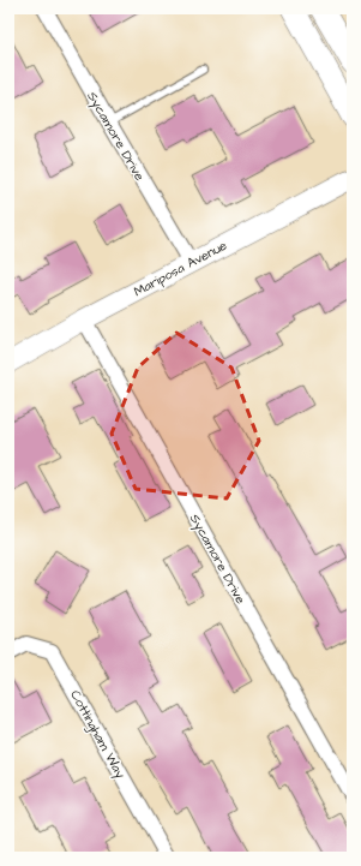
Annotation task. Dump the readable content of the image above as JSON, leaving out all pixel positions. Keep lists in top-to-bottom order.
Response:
{
  "streets": {
    "street": ["Sycamore Drive", "Mariposa Avenue", "Cottingham Way"]
  },
  "crossings": [
    ["Sycamore Drive", "Mariposa Avenue"]
  ]
}
